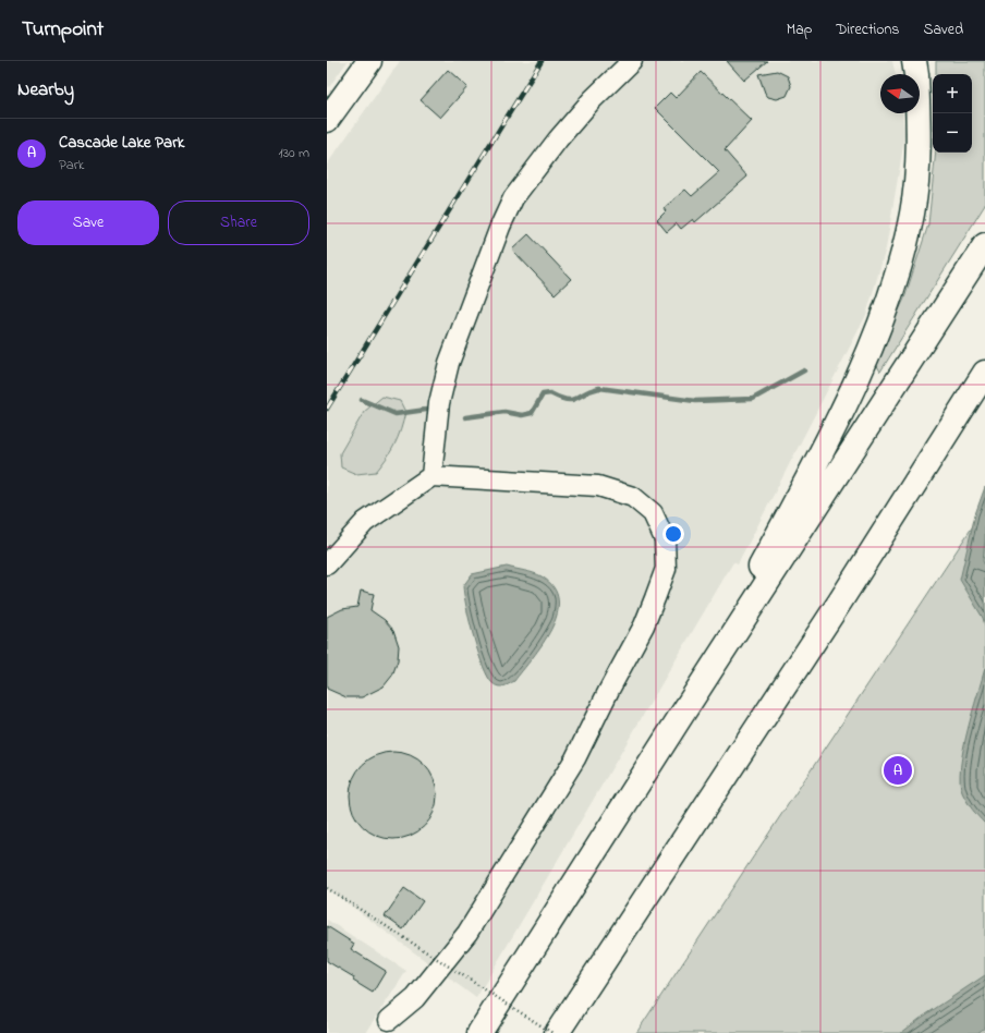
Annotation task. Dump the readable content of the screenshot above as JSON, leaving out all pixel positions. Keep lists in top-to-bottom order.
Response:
{
  "north": "left",
  "page": {
    "header": "Turnpoint",
    "nav": ["Map", "Directions", "Saved"],
    "heading": "Nearby",
    "map_buttons": ["+", "−"],
    "list": [
      {
        "mark": "A",
        "name": "Cascade Lake Park",
        "note": "Park",
        "value": "130 m"
      }
    ],
    "buttons": ["Save", "Share"],
    "pins": "A"
  }
}
